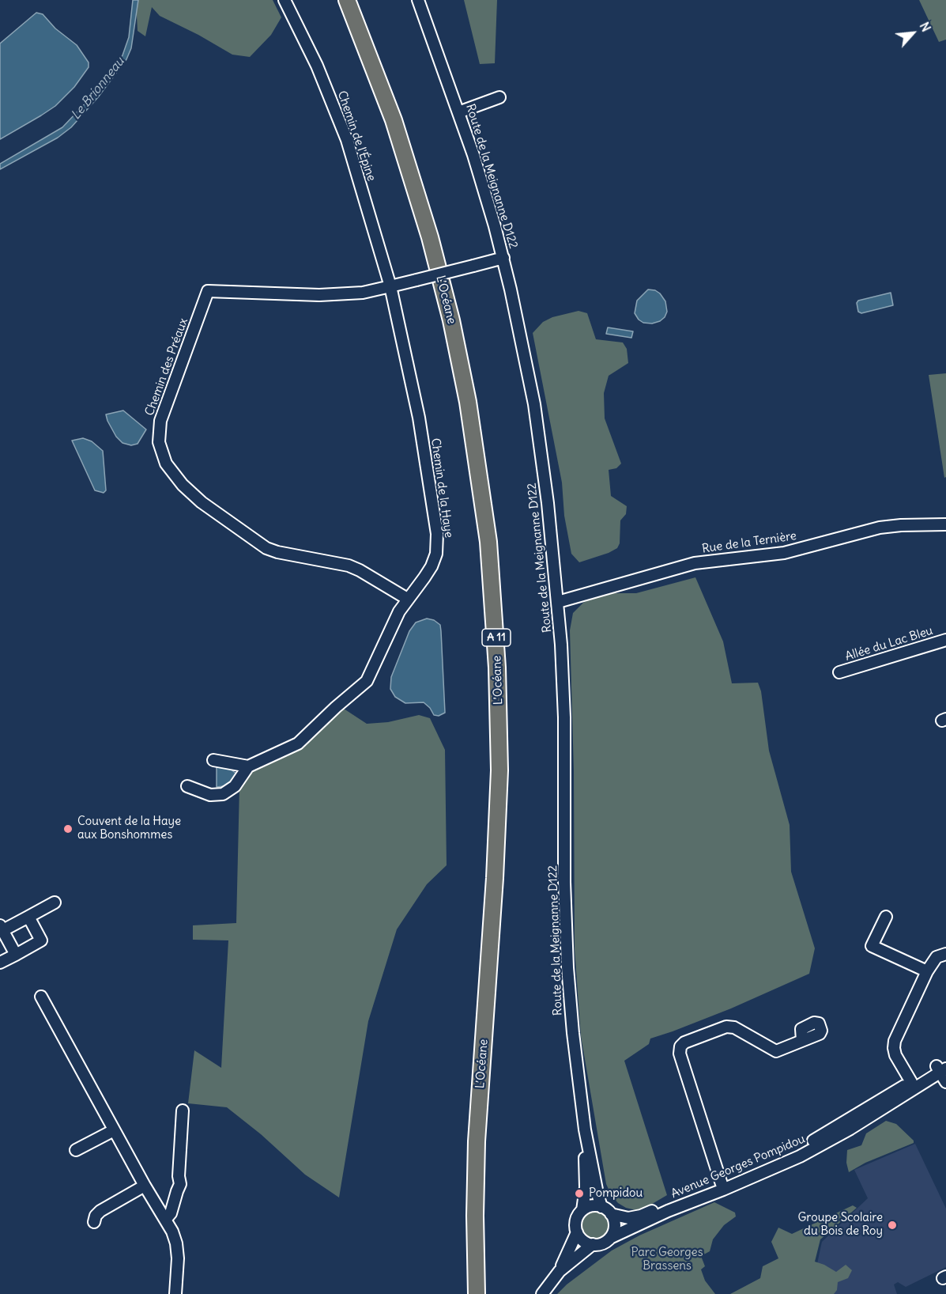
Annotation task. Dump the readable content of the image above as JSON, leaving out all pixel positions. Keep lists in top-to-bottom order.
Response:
{
  "streets": {
    "highway": ["L’Océane", "A 11"],
    "street": [
      "Chemin de l'Épine",
      "Route de la Meignanne D122",
      "Chemin des Préaux",
      "Chemin de la Haye",
      "Rue de la Ternière",
      "Allée du Lac Bleu",
      "Avenue Georges Pompidou"
    ]
  },
  "crossings": [
    ["Chemin de l'Épine", "Chemin des Préaux"],
    ["Chemin de l'Épine", "Chemin de la Haye"],
    ["Route de la Meignanne D122", "Rue de la Ternière"],
    ["Chemin des Préaux", "Chemin de la Haye"]
  ],
  "water": ["Le Brionneau"],
  "parks": ["Parc Georges Brassens"],
  "places": ["Couvent de la Haye aux Bonshommes", "Pompidou", "Groupe Scolaire du Bois de Roy"],
  "north": "top right"
}
